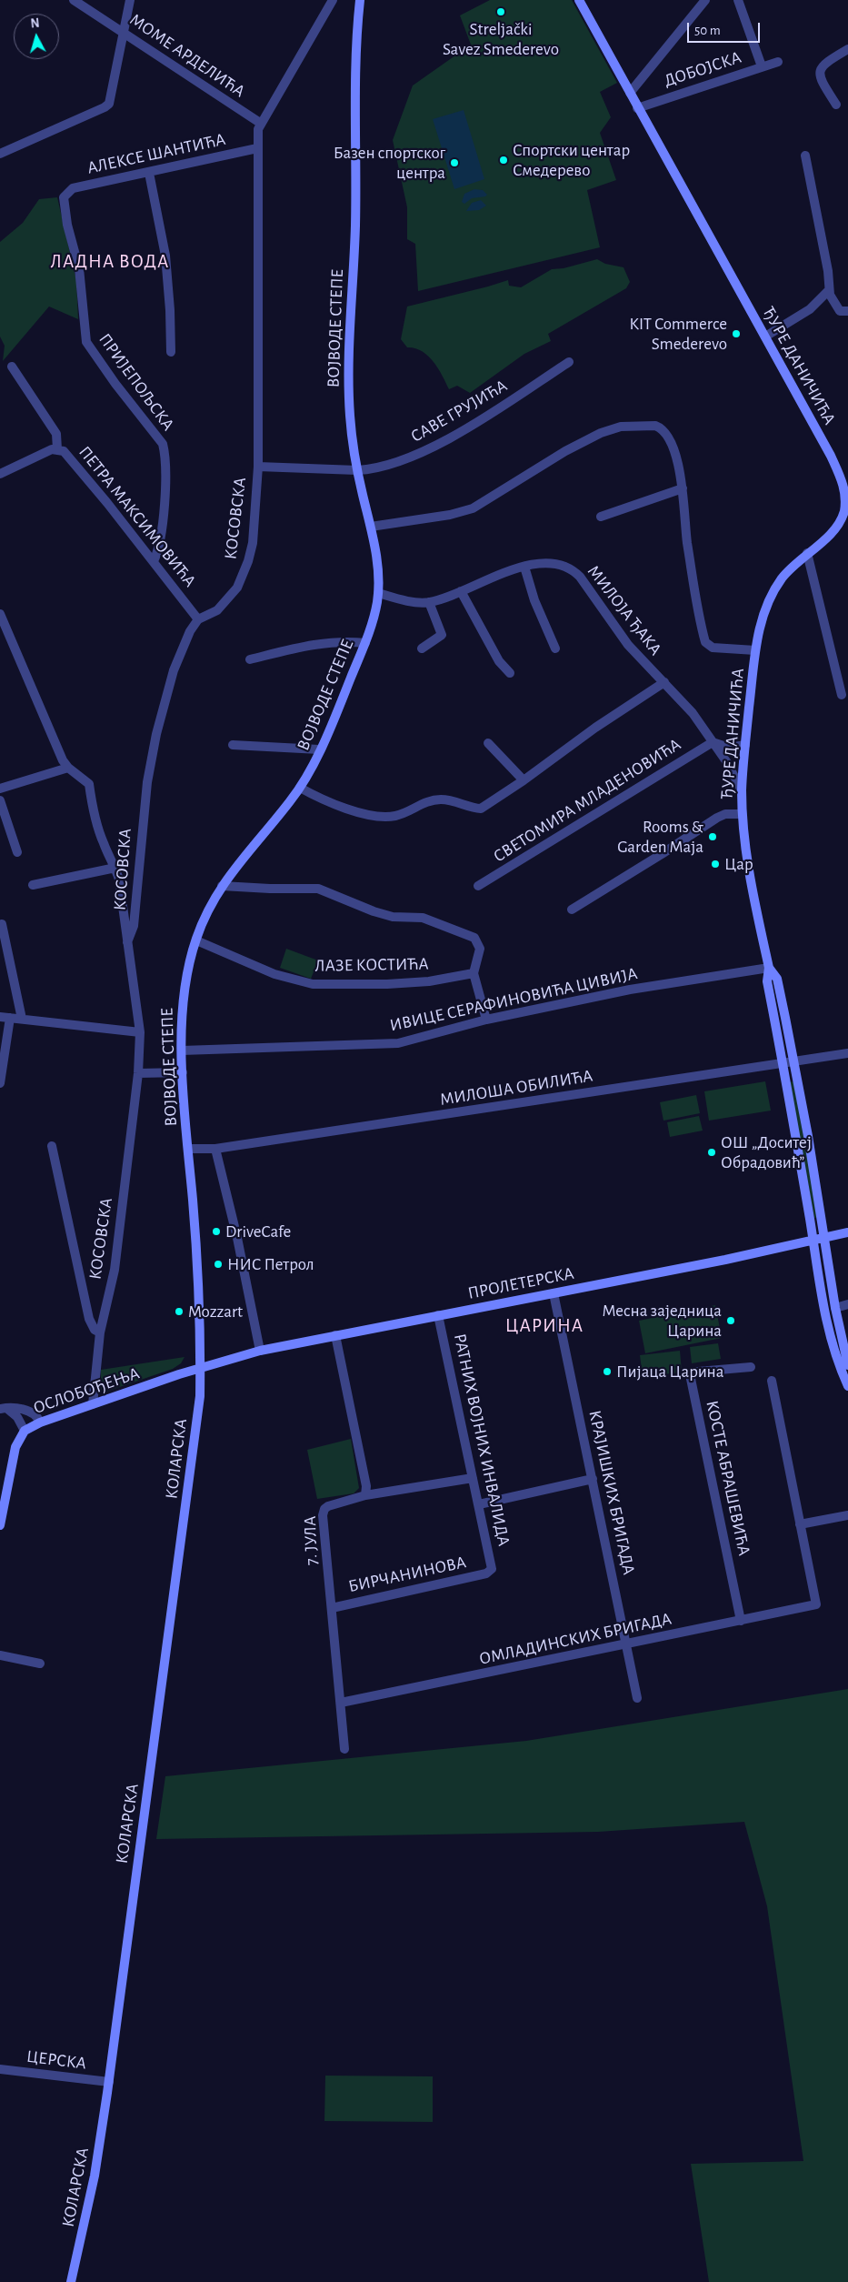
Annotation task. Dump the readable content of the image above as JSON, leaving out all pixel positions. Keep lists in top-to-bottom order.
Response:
{
  "streets": {
    "street": [
      "МОМЕ АРДЕЛИЋА",
      "ДОБОЈСКА",
      "АЛЕКСЕ ШАНТИЋА",
      "ВОЈВОДЕ СТЕПЕ",
      "ЂУРЕ ДАНИЧИЋА",
      "ПРИЈЕПОЉСКА",
      "САВЕ ГРУЈИЋА",
      "ПЕТРА МАКСИМОВИЋА",
      "КОСОВСКА",
      "МИЛОЈА ЂАКА",
      "СВЕТОМИРА МЛАДЕНОВИЋА",
      "ЛАЗЕ КОСТИЋА",
      "ИВИЦЕ СЕРАФИНОВИЋА ЦИВИЈА",
      "МИЛОША ОБИЛИЋА",
      "ПРОЛЕТЕРСКА",
      "ОСЛОБОЂЕЊА",
      "РАТНИХ ВОЈНИХ ИНВАЛИДА",
      "КОЛАРСКА",
      "КОСТЕ АБРАШЕВИЋА",
      "КРАЈИШКИХ БРИГАДА",
      "7. ЈУЛА",
      "БИРЧАНИНОВА",
      "ОМЛАДИНСКИХ БРИГАДА",
      "ЦЕРСКА"
    ]
  },
  "crossings": [
    ["МОМЕ АРДЕЛИЋА", "КОСОВСКА"],
    ["ДОБОЈСКА", "ЂУРЕ ДАНИЧИЋА"],
    ["АЛЕКСЕ ШАНТИЋА", "ПРИЈЕПОЉСКА"],
    ["АЛЕКСЕ ШАНТИЋА", "КОСОВСКА"],
    ["ВОЈВОДЕ СТЕПЕ", "САВЕ ГРУЈИЋА"],
    ["ВОЈВОДЕ СТЕПЕ", "МИЛОЈА ЂАКА"],
    ["ВОЈВОДЕ СТЕПЕ", "ЛАЗЕ КОСТИЋА"],
    ["ВОЈВОДЕ СТЕПЕ", "ИВИЦЕ СЕРАФИНОВИЋА ЦИВИЈА"],
    ["ВОЈВОДЕ СТЕПЕ", "МИЛОША ОБИЛИЋА"],
    ["ВОЈВОДЕ СТЕПЕ", "ПРОЛЕТЕРСКА"],
    ["ВОЈВОДЕ СТЕПЕ", "ОСЛОБОЂЕЊА"],
    ["ВОЈВОДЕ СТЕПЕ", "КОЛАРСКА"],
    ["ЂУРЕ ДАНИЧИЋА", "МИЛОЈА ЂАКА"],
    ["ЂУРЕ ДАНИЧИЋА", "ИВИЦЕ СЕРАФИНОВИЋА ЦИВИЈА"],
    ["ЂУРЕ ДАНИЧИЋА", "МИЛОША ОБИЛИЋА"],
    ["ЂУРЕ ДАНИЧИЋА", "ПРОЛЕТЕРСКА"],
    ["ПРИЈЕПОЉСКА", "ПЕТРА МАКСИМОВИЋА"],
    ["ПЕТРА МАКСИМОВИЋА", "КОСОВСКА"],
    ["КОСОВСКА", "ОСЛОБОЂЕЊА"],
    ["МИЛОЈА ЂАКА", "СВЕТОМИРА МЛАДЕНОВИЋА"],
    ["ПРОЛЕТЕРСКА", "ОСЛОБОЂЕЊА"],
    ["ПРОЛЕТЕРСКА", "РАТНИХ ВОЈНИХ ИНВАЛИДА"],
    ["ПРОЛЕТЕРСКА", "КОЛАРСКА"],
    ["ПРОЛЕТЕРСКА", "КРАЈИШКИХ БРИГАДА"],
    ["ОСЛОБОЂЕЊА", "КОЛАРСКА"],
    ["РАТНИХ ВОЈНИХ ИНВАЛИДА", "БИРЧАНИНОВА"],
    ["КОЛАРСКА", "ЦЕРСКА"],
    ["КОСТЕ АБРАШЕВИЋА", "ОМЛАДИНСКИХ БРИГАДА"],
    ["КРАЈИШКИХ БРИГАДА", "ОМЛАДИНСКИХ БРИГАДА"],
    ["7. ЈУЛА", "БИРЧАНИНОВА"],
    ["7. ЈУЛА", "ОМЛАДИНСКИХ БРИГАДА"]
  ],
  "districts": ["ЛАДНА ВОДА", "ЦАРИНА"],
  "places": [
    "Streljački Savez Smederevo",
    "Спортски центар Смедерево",
    "Базен спортског центра",
    "KIT Commerce Smederevo",
    "Rooms & Garden Maja",
    "Цар",
    "ОШ „Доситеј Обрадовић”",
    "DriveCafe",
    "НИС Петрол",
    "Mozzart",
    "Месна заједница Царина",
    "Пијаца Царина"
  ],
  "scale_bar": "50 m",
  "north": "top"
}
